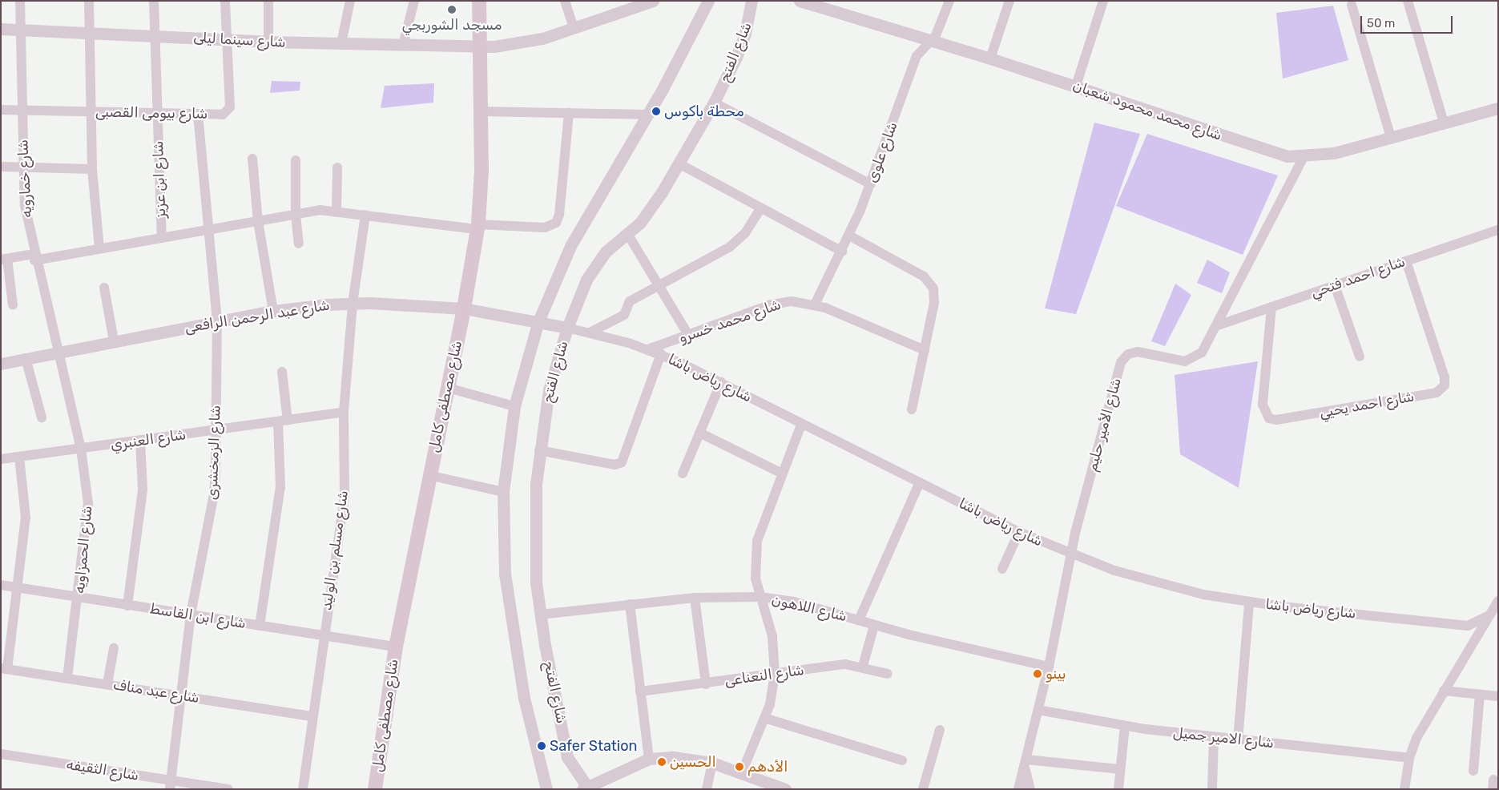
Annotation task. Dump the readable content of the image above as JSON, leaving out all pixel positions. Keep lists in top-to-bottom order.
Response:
{
  "streets": {
    "main road": ["شارع مصطفى كامل"],
    "street": [
      "شارع سينما ليلى",
      "شارع الفتح",
      "شارع محمد محمود شعبان",
      "شارع بيومى القصبى",
      "شارع علوى",
      "شارع خمارويه",
      "شارع ابن عزيز",
      "شارع احمد فتحي",
      "شارع عبد الرحمن الرافعى",
      "شارع محمد خسرو",
      "شارع رياض باشا",
      "شارع احمد يحيي",
      "شارع الأمير حليم",
      "شارع العنبري",
      "شارع الزمخشرى",
      "شارع الحمزاويه",
      "شارع مسلم بن الوليد",
      "شارع اللاهون",
      "شارع ابن القاسط",
      "شارع النعناعى",
      "شارع عبد مناف",
      "شارع الامير جميل",
      "شارع الثقيفه"
    ]
  },
  "crossings": [
    ["شارع سينما ليلى", "شارع بيومى القصبى"],
    ["شارع سينما ليلى", "شارع خمارويه"],
    ["شارع سينما ليلى", "شارع ابن عزيز"],
    ["شارع سينما ليلى", "شارع مصطفى كامل"],
    ["شارع الفتح", "شارع رياض باشا"],
    ["شارع الفتح", "شارع اللاهون"],
    ["شارع محمد محمود شعبان", "شارع علوى"],
    ["شارع محمد محمود شعبان", "شارع الأمير حليم"],
    ["شارع بيومى القصبى", "شارع خمارويه"],
    ["شارع بيومى القصبى", "شارع ابن عزيز"],
    ["شارع بيومى القصبى", "شارع الزمخشرى"],
    ["شارع علوى", "شارع محمد خسرو"],
    ["شارع خمارويه", "شارع عبد الرحمن الرافعى"],
    ["شارع خمارويه", "شارع الحمزاويه"],
    ["شارع احمد فتحي", "شارع احمد يحيي"],
    ["شارع احمد فتحي", "شارع الأمير حليم"],
    ["شارع عبد الرحمن الرافعى", "شارع رياض باشا"],
    ["شارع عبد الرحمن الرافعى", "شارع مصطفى كامل"],
    ["شارع عبد الرحمن الرافعى", "شارع الزمخشرى"],
    ["شارع عبد الرحمن الرافعى", "شارع الحمزاويه"],
    ["شارع عبد الرحمن الرافعى", "شارع مسلم بن الوليد"],
    ["شارع محمد خسرو", "شارع رياض باشا"],
    ["شارع رياض باشا", "شارع الأمير حليم"],
    ["شارع مصطفى كامل", "شارع ابن القاسط"],
    ["شارع الأمير حليم", "شارع اللاهون"],
    ["شارع الأمير حليم", "شارع الامير جميل"],
    ["شارع العنبري", "شارع الزمخشرى"],
    ["شارع العنبري", "شارع الحمزاويه"],
    ["شارع العنبري", "شارع مسلم بن الوليد"],
    ["شارع الزمخشرى", "شارع ابن القاسط"],
    ["شارع الزمخشرى", "شارع عبد مناف"],
    ["شارع الزمخشرى", "شارع الثقيفه"],
    ["شارع الحمزاويه", "شارع ابن القاسط"],
    ["شارع الحمزاويه", "شارع عبد مناف"],
    ["شارع مسلم بن الوليد", "شارع ابن القاسط"],
    ["شارع مسلم بن الوليد", "شارع عبد مناف"]
  ],
  "places": [
    "مسجد الشوربجي",
    "محطة باكوس",
    "بينو",
    "Safer Station",
    "الحسين",
    "الأدهم"
  ],
  "scale_bar": "50 m"
}
